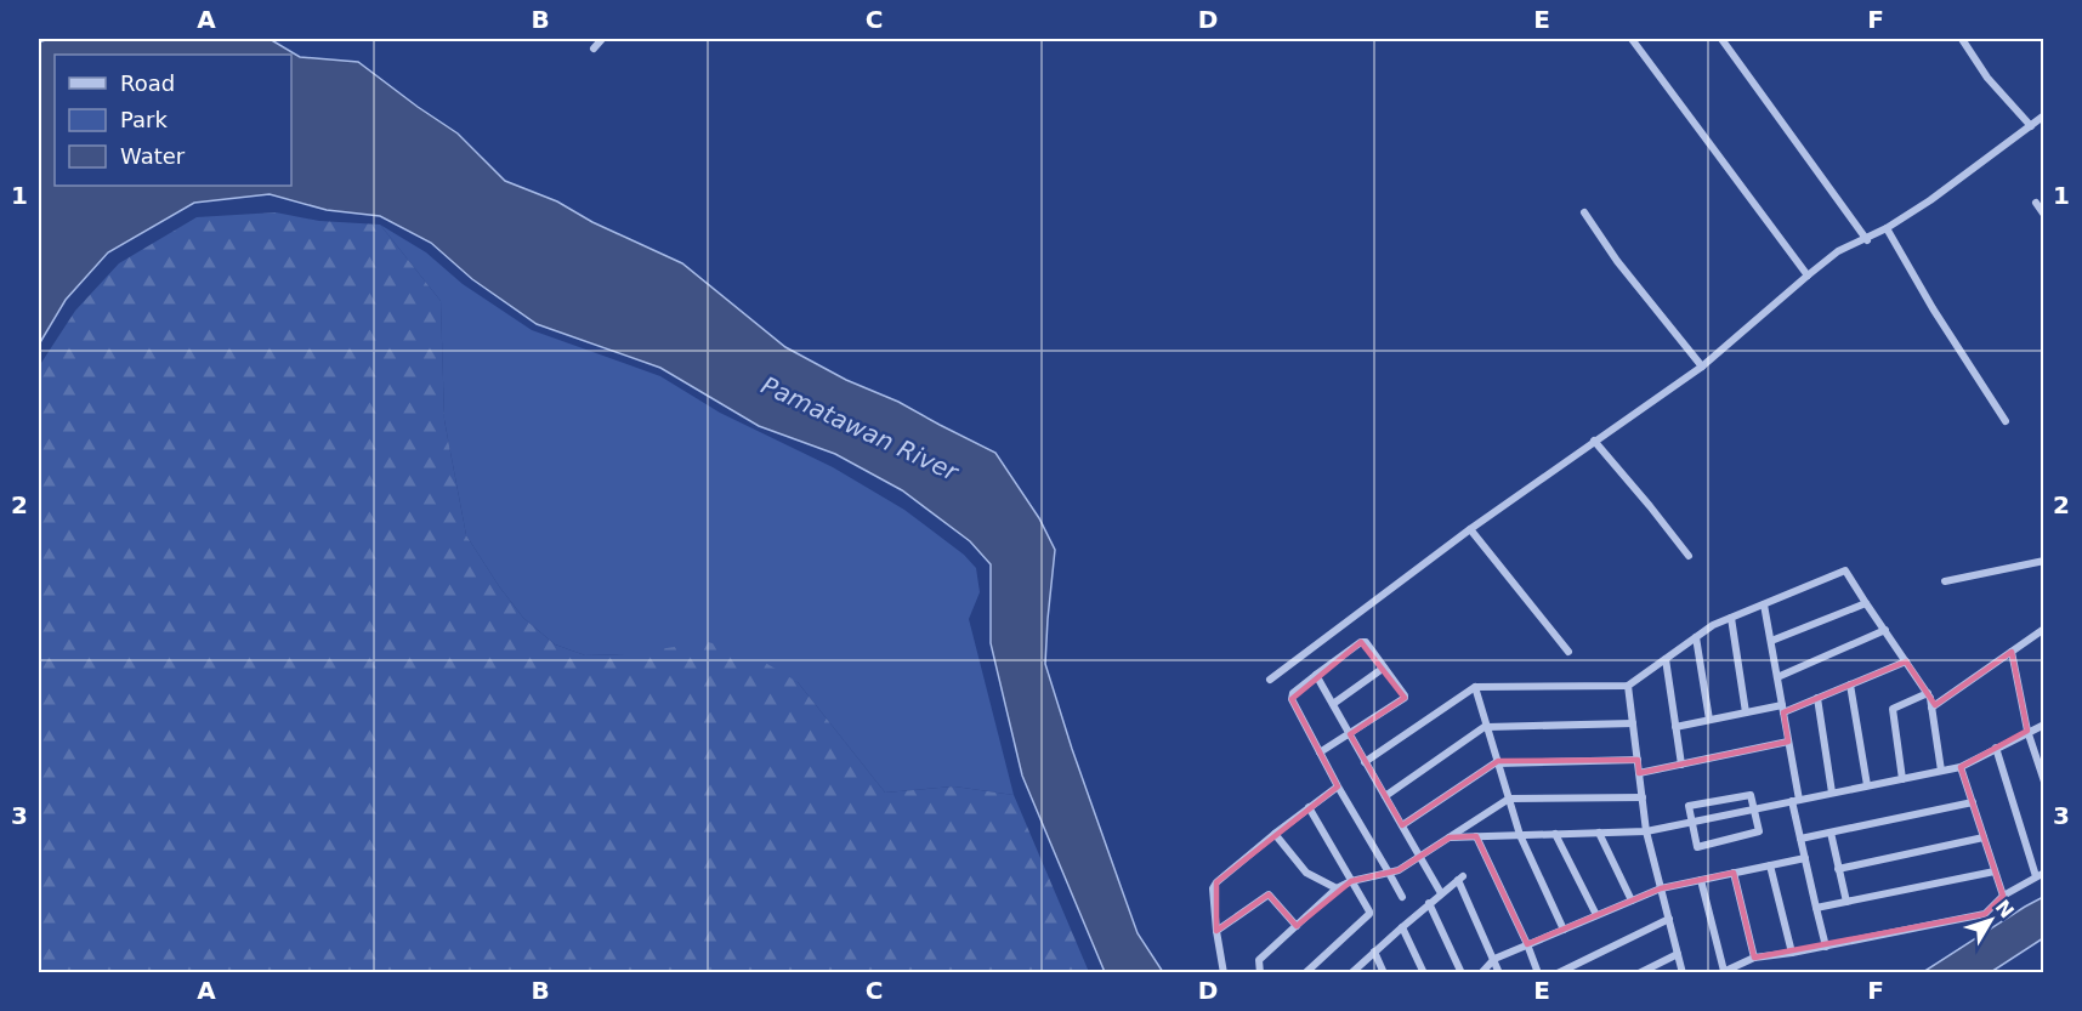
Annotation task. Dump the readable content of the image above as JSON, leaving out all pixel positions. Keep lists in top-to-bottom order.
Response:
{
  "water": ["Pamatawan River"],
  "legend": ["Road", "Park", "Water"],
  "north": "top right",
  "grid": {
    "columns": [
      "A",
      "B",
      "C",
      "D",
      "E",
      "F"
    ],
    "rows": ["1", "2", "3"]
  }
}
